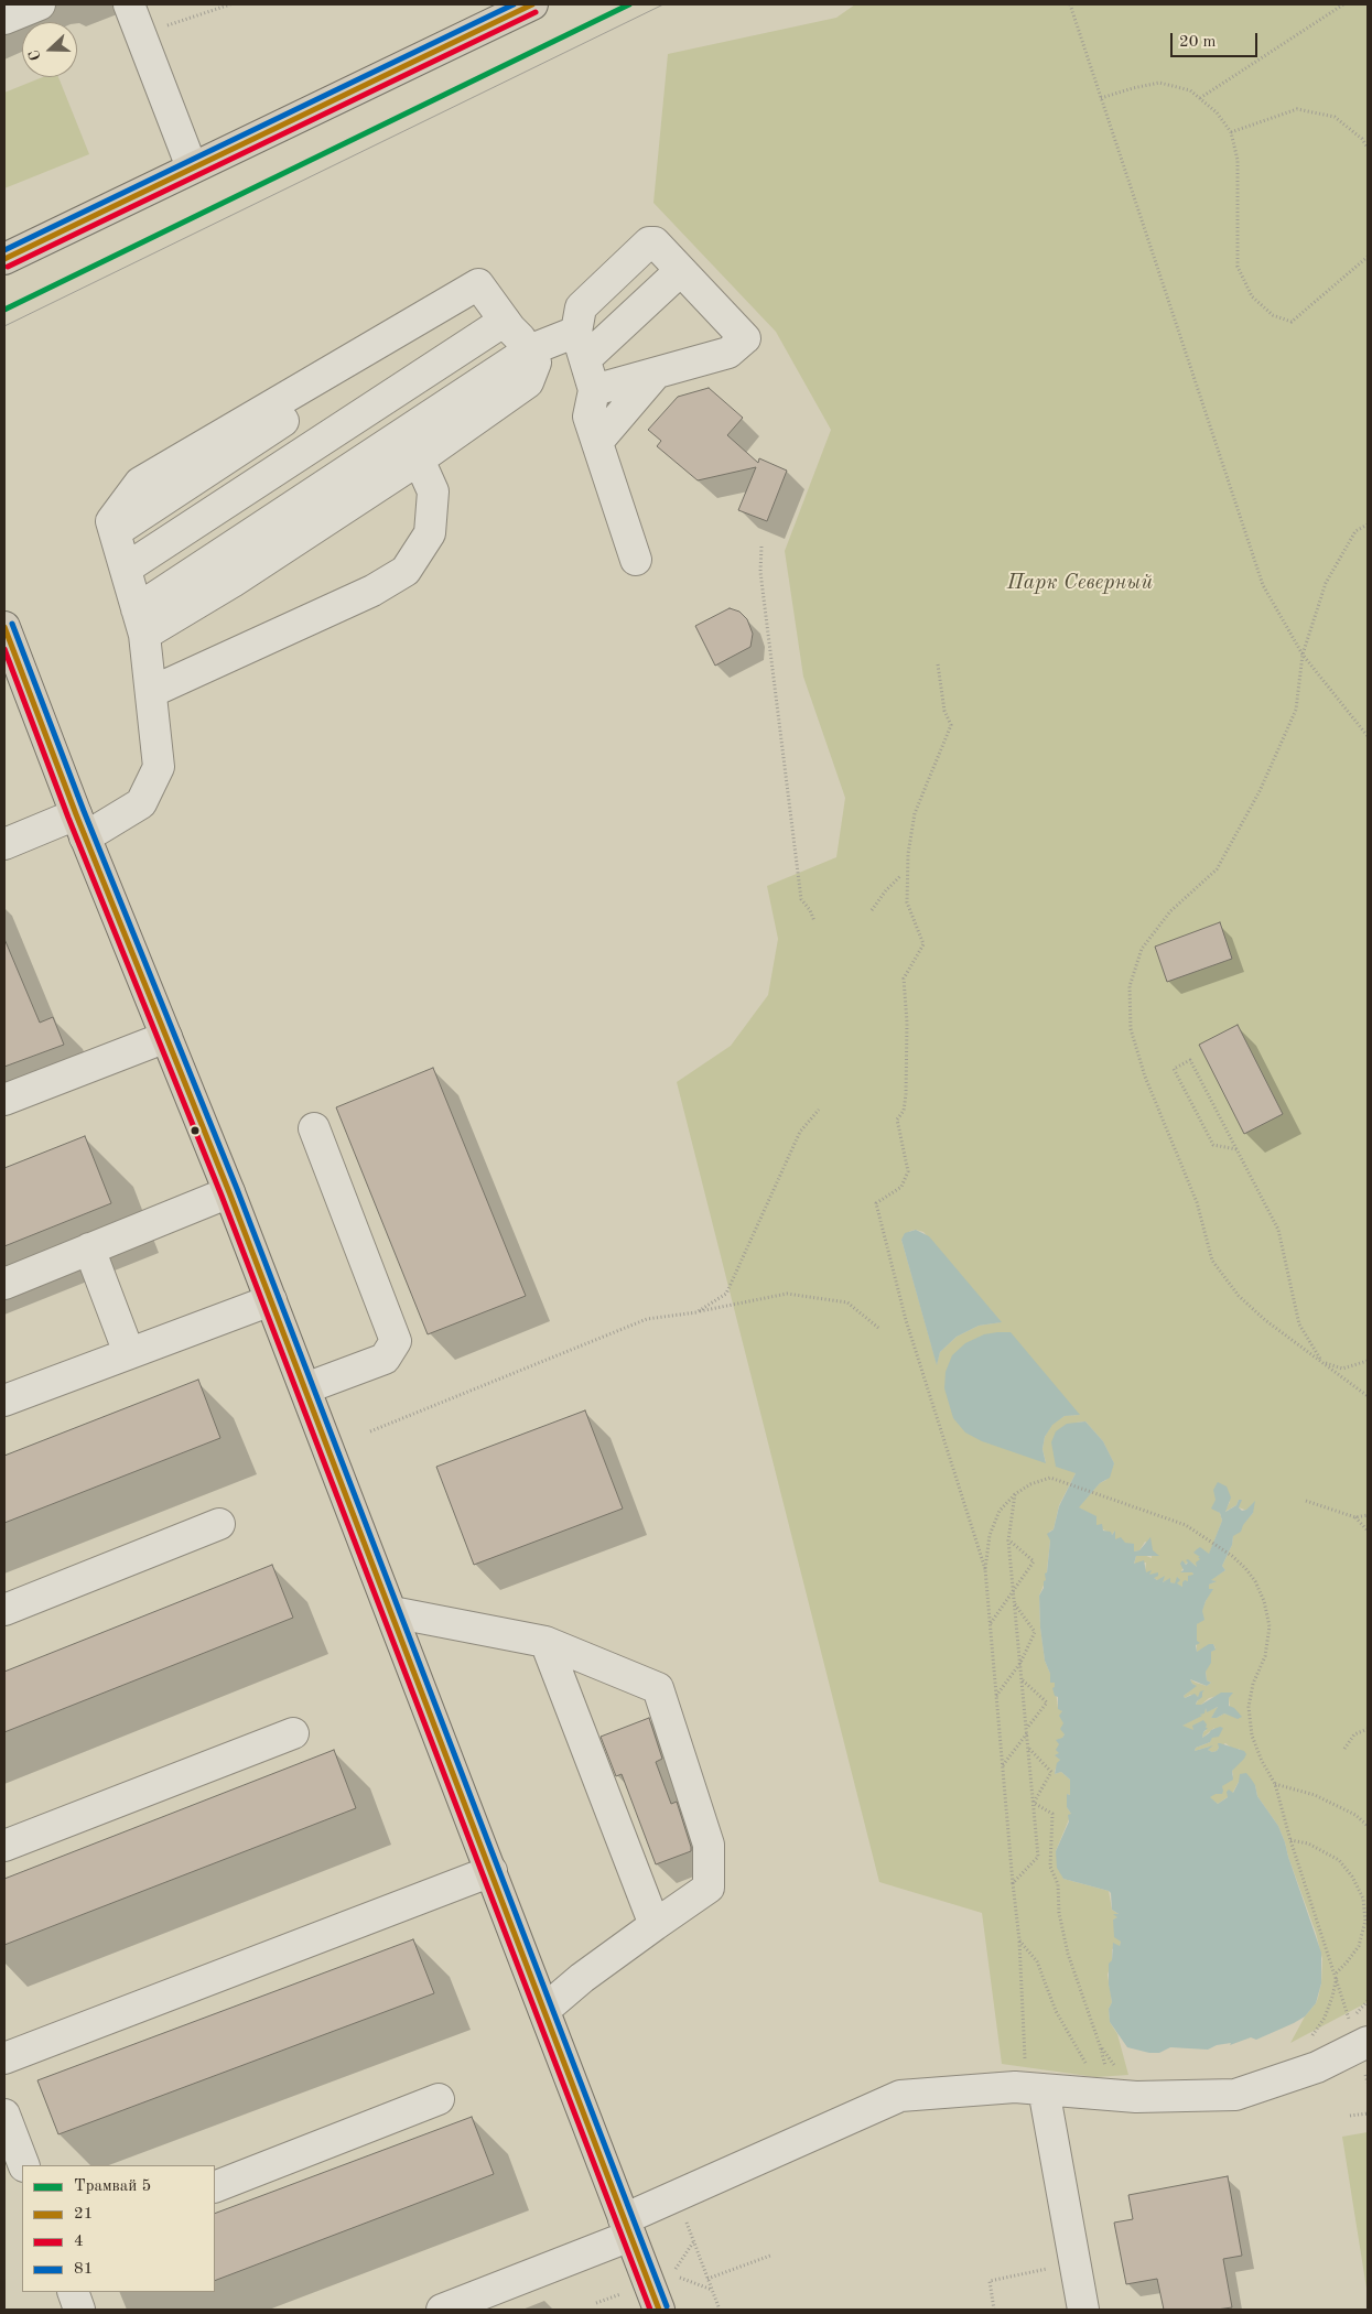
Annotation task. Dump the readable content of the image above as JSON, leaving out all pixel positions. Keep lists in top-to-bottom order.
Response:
{
  "parks": ["Парк Северный"],
  "lines": [
    "tram line 5",
    "transit line 21",
    "transit line 81",
    "transit line 4"
  ],
  "legend": [
    "Трамвай 5",
    "21",
    "4",
    "81"
  ],
  "scale_bar": "20 m",
  "north": "left"
}
